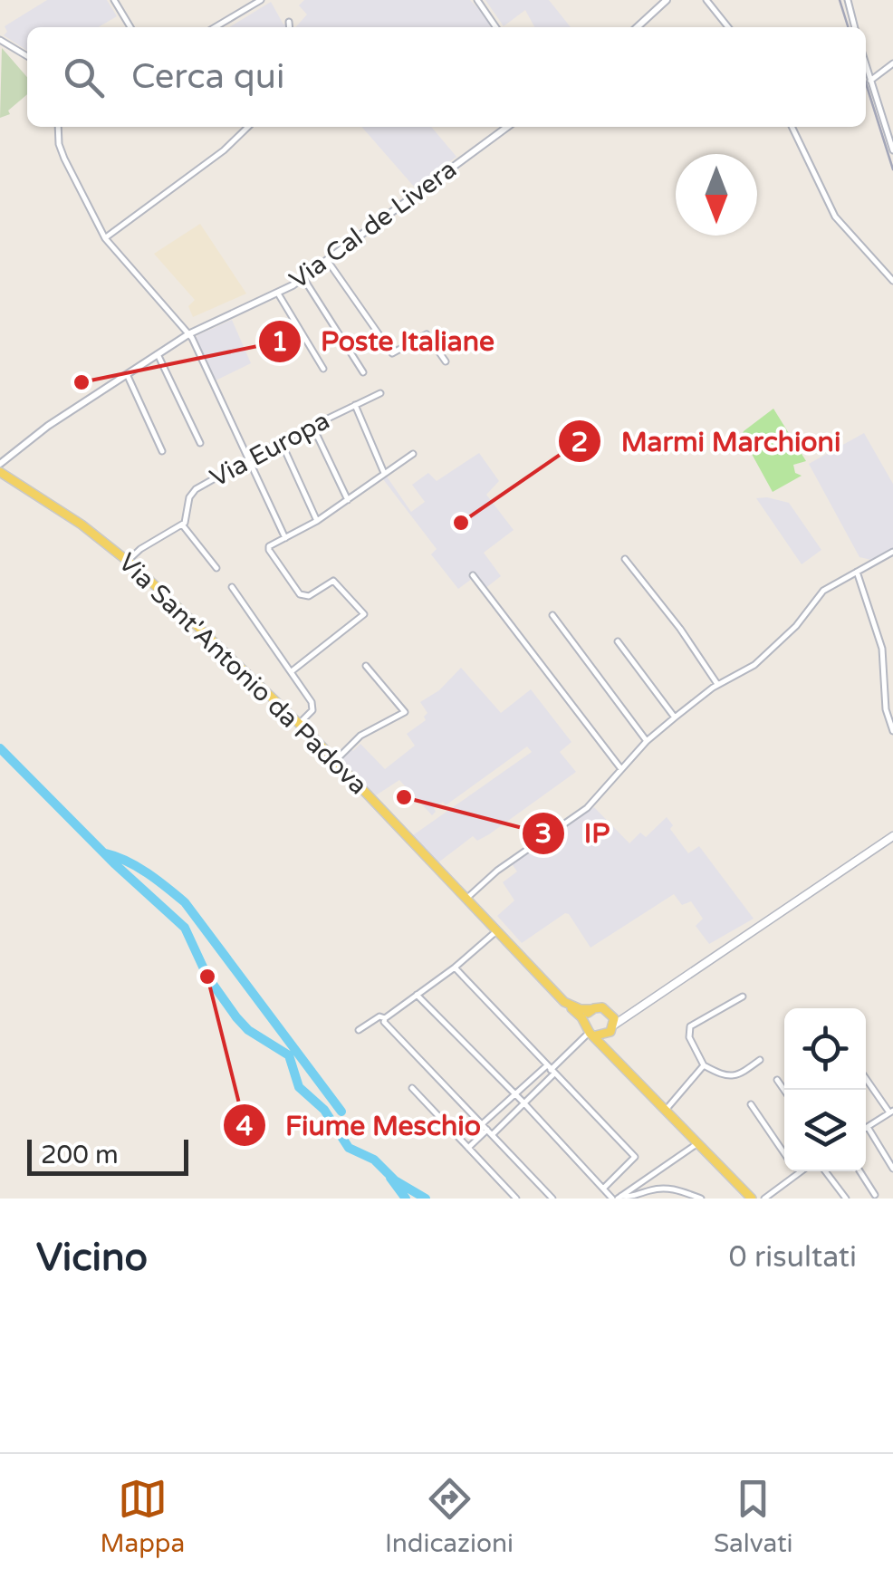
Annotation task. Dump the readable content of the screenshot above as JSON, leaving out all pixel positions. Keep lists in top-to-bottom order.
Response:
{
  "streets": {
    "main road": ["Via Sant'Antonio da Padova"],
    "street": ["Via Cal de Livera", "Via Europa"]
  },
  "places": [
    "Poste Italiane",
    "Marmi Marchioni",
    "IP",
    "Fiume Meschio"
  ],
  "scale_bar": "200 m",
  "north": "bottom",
  "page": {
    "search": "Cerca qui",
    "scale": "200 m",
    "heading": ["Vicino", "0 risultati"],
    "nav": ["Mappa", "Indicazioni", "Salvati"]
  }
}
